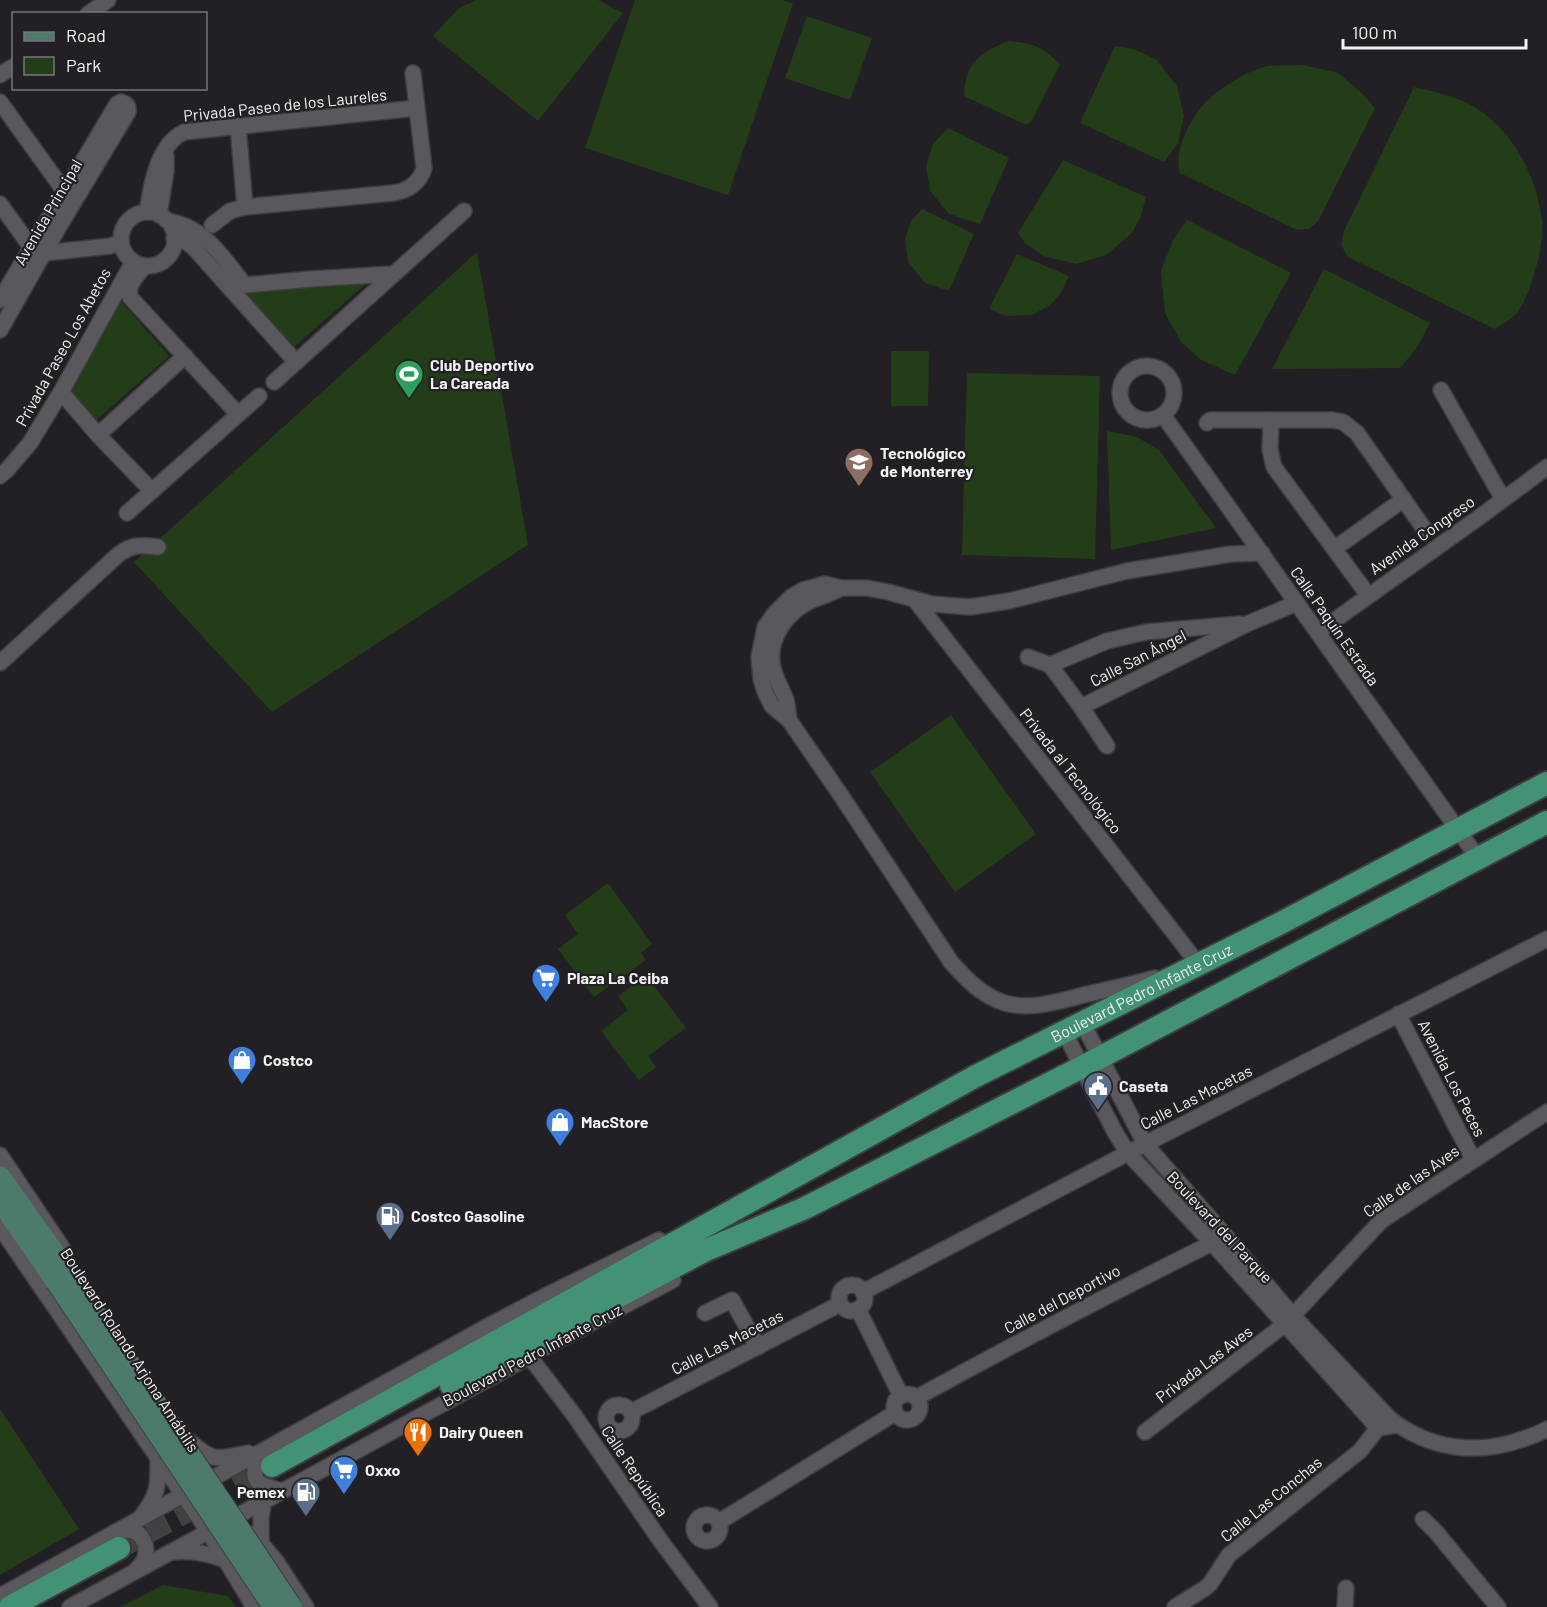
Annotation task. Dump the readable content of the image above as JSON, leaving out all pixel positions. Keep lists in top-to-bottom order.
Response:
{
  "streets": {
    "highway": ["Boulevard Pedro Infante Cruz"],
    "main road": ["Boulevard Rolando Arjona Amábilis"],
    "street": [
      "Privada Paseo de los Laureles",
      "Avenida Principal",
      "Privada Paseo Los Abetos",
      "Avenida Congreso",
      "Calle Paquín Estrada",
      "Calle San Ángel",
      "Privada al Tecnológico",
      "Avenida Los Peces",
      "Calle Las Macetas",
      "Calle de las Aves",
      "Boulevard del Parque",
      "Calle del Deportivo",
      "Privada Las Aves",
      "Calle República",
      "Calle Las Conchas"
    ]
  },
  "crossings": [
    ["Privada Paseo de los Laureles", "Privada Paseo Los Abetos"],
    ["Avenida Congreso", "Calle Paquín Estrada"],
    ["Calle Paquín Estrada", "Calle San Ángel"],
    ["Calle Paquín Estrada", "Boulevard Pedro Infante Cruz"],
    ["Privada al Tecnológico", "Boulevard Pedro Infante Cruz"],
    ["Boulevard Pedro Infante Cruz", "Boulevard del Parque"],
    ["Boulevard Pedro Infante Cruz", "Boulevard Rolando Arjona Amábilis"],
    ["Boulevard Pedro Infante Cruz", "Calle República"],
    ["Avenida Los Peces", "Calle Las Macetas"],
    ["Avenida Los Peces", "Calle de las Aves"],
    ["Calle Las Macetas", "Boulevard del Parque"],
    ["Calle de las Aves", "Boulevard del Parque"],
    ["Calle de las Aves", "Privada Las Aves"],
    ["Boulevard del Parque", "Calle del Deportivo"],
    ["Boulevard del Parque", "Privada Las Aves"],
    ["Boulevard del Parque", "Calle Las Conchas"]
  ],
  "places": {
    "sports": ["Club Deportivo La Careada"],
    "school or university": ["Tecnológico de Monterrey"],
    "supermarket": ["Plaza La Ceiba", "Oxxo"],
    "shop": ["Costco", "MacStore"],
    "public building": ["Caseta"],
    "fuel station": ["Costco Gasoline", "Pemex"],
    "restaurant": ["Dairy Queen"]
  },
  "legend": ["Road", "Park"],
  "scale_bar": "100 m"
}
